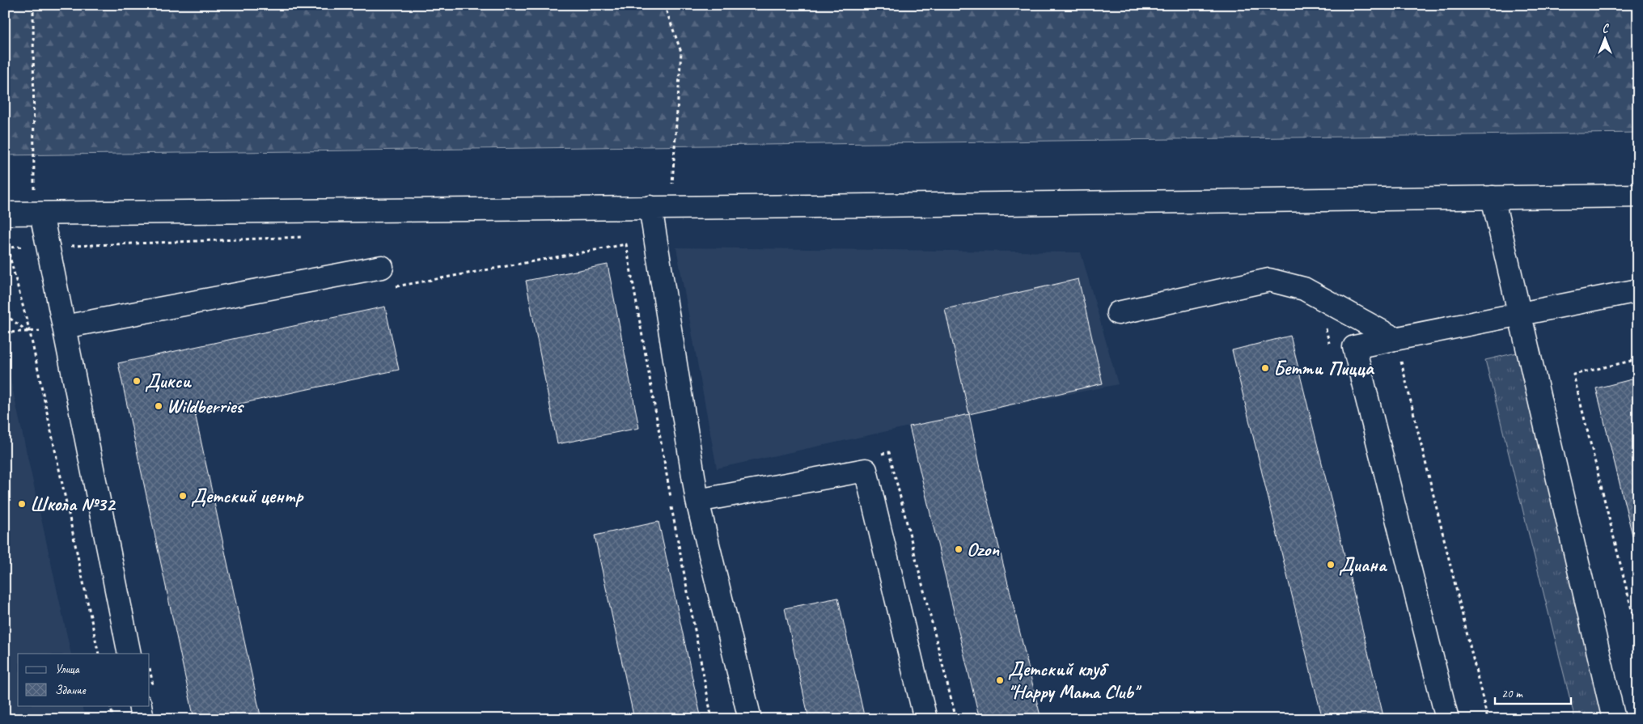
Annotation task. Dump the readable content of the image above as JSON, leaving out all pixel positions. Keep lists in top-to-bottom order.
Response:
{
  "places": [
    "Бетти Пицца",
    "Дикси",
    "Wildberries",
    "Детский центр",
    "Школа №32",
    "Ozon",
    "Диана",
    "Детский клуб \"Happy Mama Club\""
  ],
  "legend": ["Улица", "Здание"],
  "scale_bar": "20 m",
  "north": "top"
}
